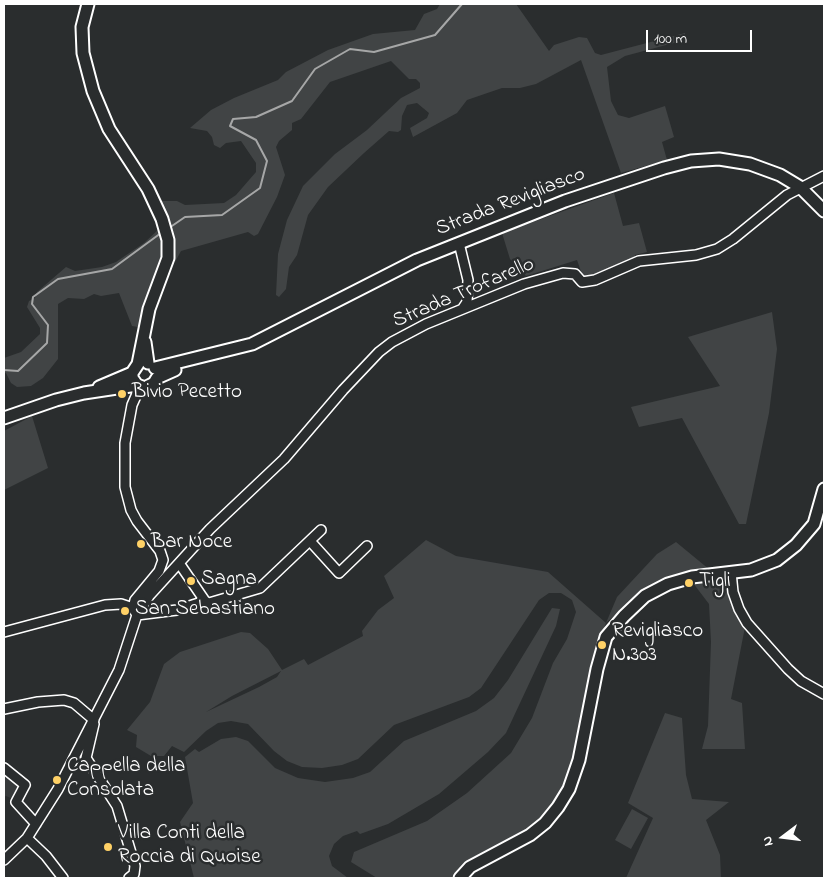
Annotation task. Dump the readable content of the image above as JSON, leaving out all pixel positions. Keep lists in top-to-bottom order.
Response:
{
  "streets": {
    "street": ["Strada Revigliasco", "Strada Trofarello"]
  },
  "crossings": [
    ["Strada Revigliasco", "Strada Trofarello"]
  ],
  "places": [
    "Bivio Pecetto",
    "Bar Noce",
    "Sagna",
    "Tigli",
    "San Sebastiano",
    "Revigliasco N.303",
    "Cappella della Consolata",
    "Villa Conti della Roccia di Quoise"
  ],
  "scale_bar": "100 m",
  "north": "left"
}
